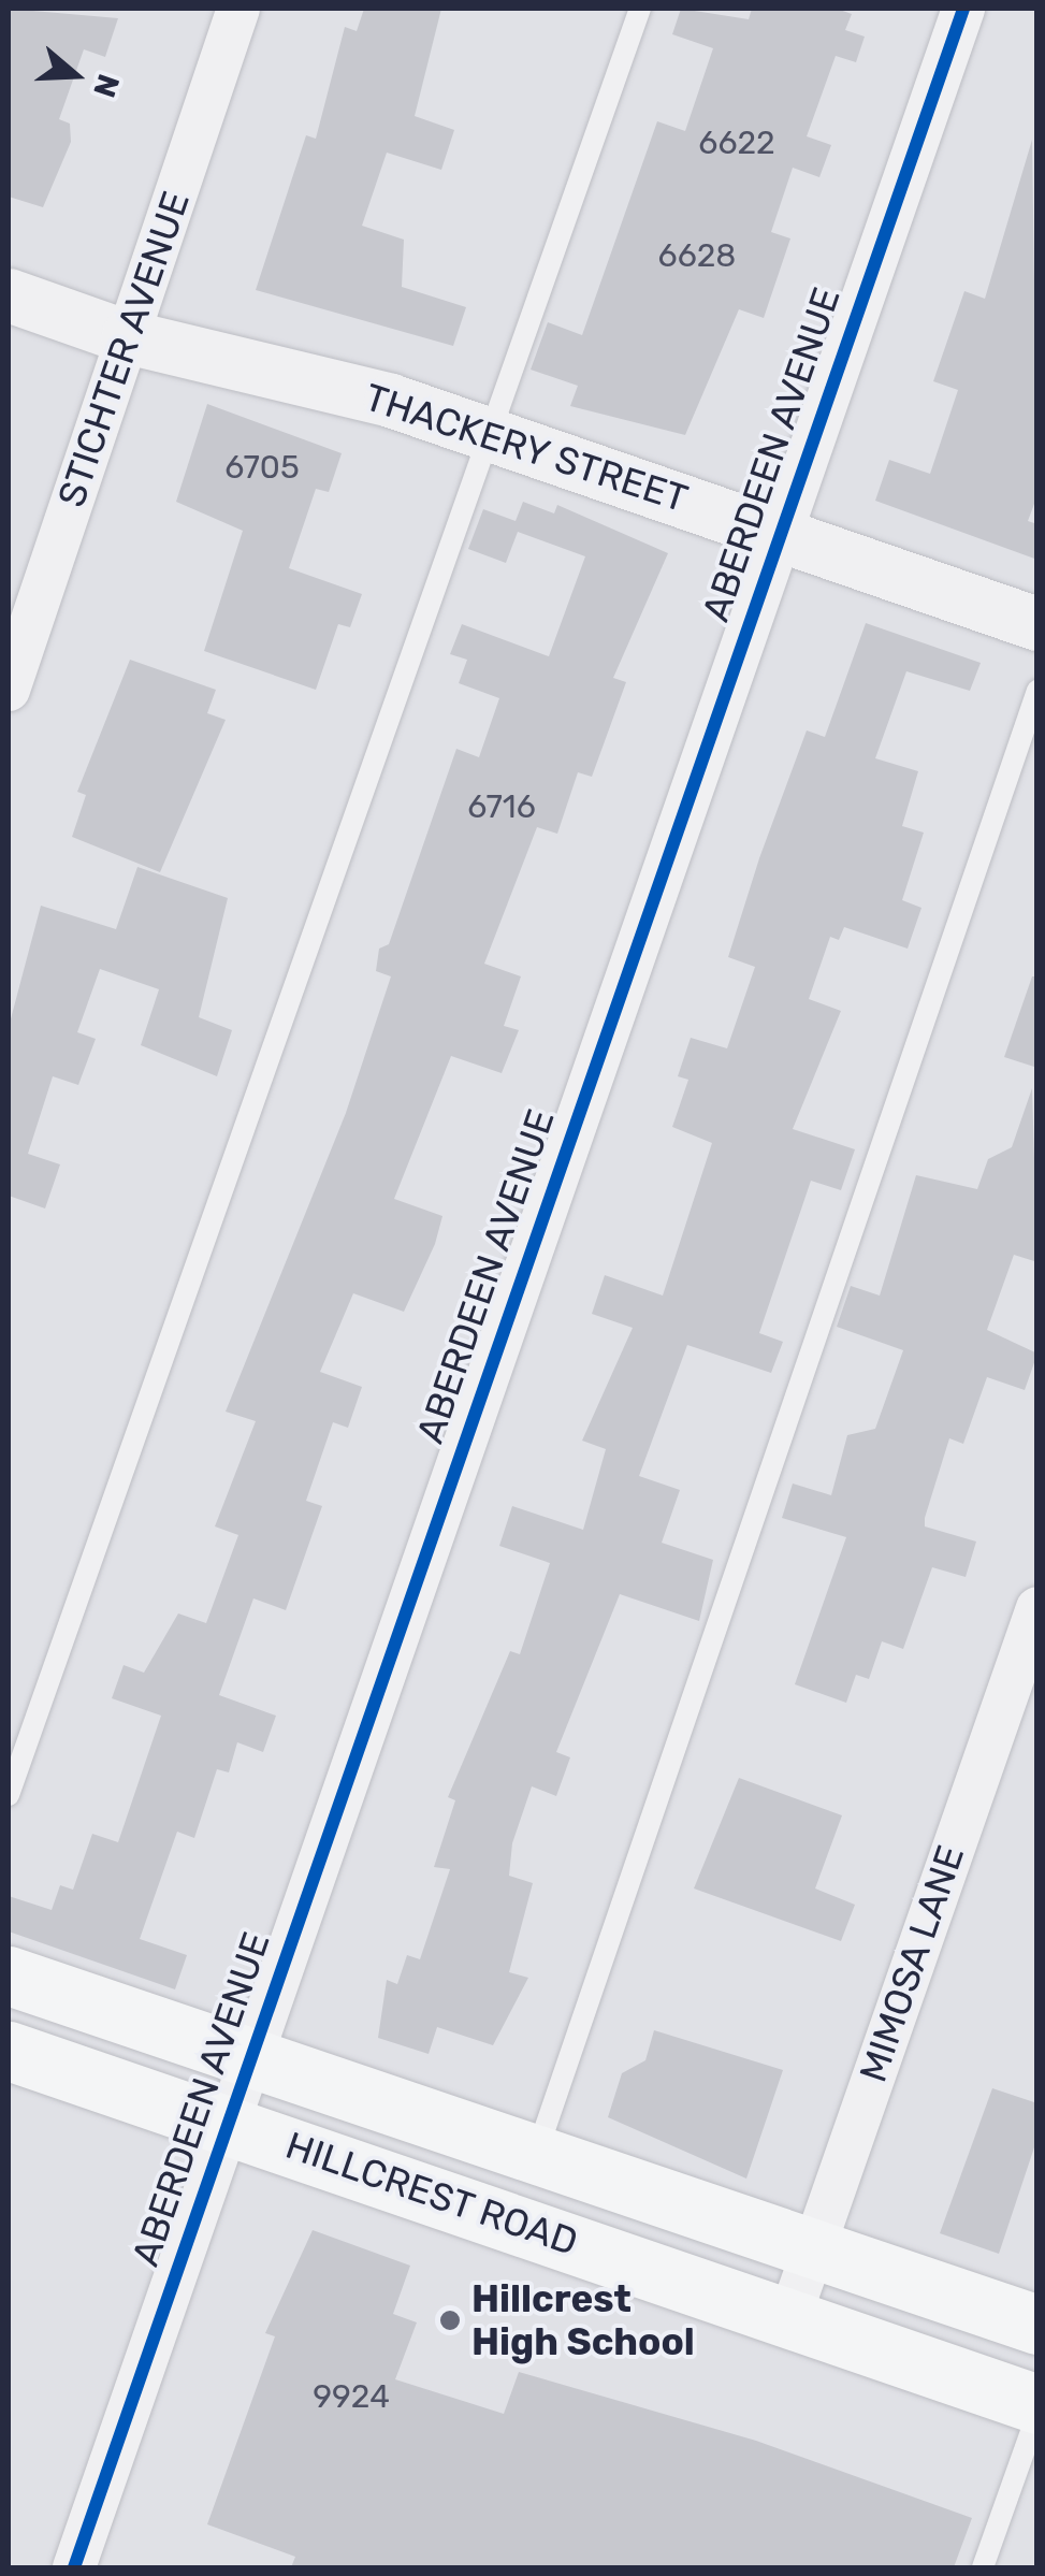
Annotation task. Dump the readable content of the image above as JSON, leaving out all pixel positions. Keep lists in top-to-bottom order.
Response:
{
  "streets": {
    "main road": ["HILLCREST ROAD"],
    "street": [
      "STICHTER AVENUE",
      "THACKERY STREET",
      "ABERDEEN AVENUE",
      "MIMOSA LANE"
    ]
  },
  "crossings": [
    ["STICHTER AVENUE", "THACKERY STREET"],
    ["THACKERY STREET", "ABERDEEN AVENUE"],
    ["ABERDEEN AVENUE", "HILLCREST ROAD"],
    ["MIMOSA LANE", "HILLCREST ROAD"]
  ],
  "places": ["Hillcrest High School"],
  "house_numbers": [
    "6622",
    "6628",
    "6705",
    "6716",
    "9924"
  ],
  "north": "right"
}
